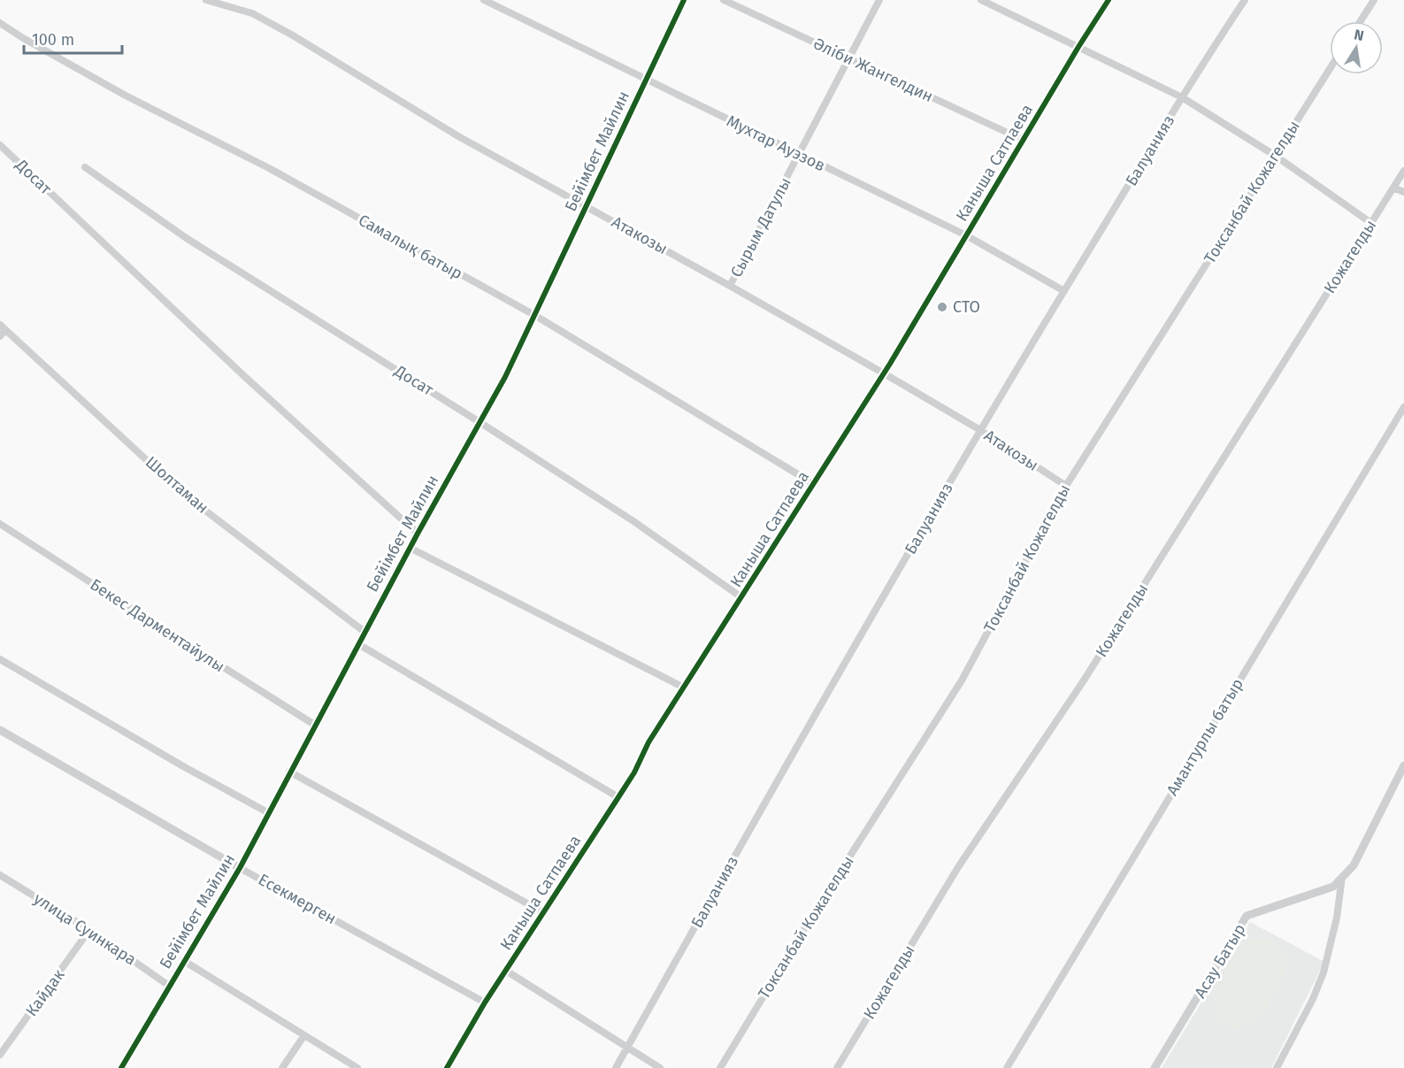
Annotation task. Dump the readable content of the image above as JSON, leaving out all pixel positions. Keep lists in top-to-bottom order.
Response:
{
  "streets": {
    "street": [
      "Әліби Жангелдин",
      "Мухтар Ауэзов",
      "Балуанияз",
      "Бейімбет Майлин",
      "Каныша Сатпаева",
      "Досат",
      "Токсанбай Кожагелды",
      "Сырым Датулы",
      "Атакозы",
      "Самалық батыр",
      "Кожагелды",
      "Шолтаман",
      "Бекес Дарментайулы",
      "Амантурлы батыр",
      "Eсекмерген",
      "улица Суинкара",
      "Асау Батыр",
      "Кайдак"
    ]
  },
  "crossings": [
    ["Әліби Жангелдин", "Каныша Сатпаева"],
    ["Әліби Жангелдин", "Сырым Датулы"],
    ["Мухтар Ауэзов", "Балуанияз"],
    ["Мухтар Ауэзов", "Бейімбет Майлин"],
    ["Мухтар Ауэзов", "Каныша Сатпаева"],
    ["Мухтар Ауэзов", "Сырым Датулы"],
    ["Балуанияз", "Атакозы"],
    ["Бейімбет Майлин", "Досат"],
    ["Бейімбет Майлин", "Атакозы"],
    ["Бейімбет Майлин", "Самалық батыр"],
    ["Бейімбет Майлин", "Шолтаман"],
    ["Бейімбет Майлин", "Бекес Дарментайулы"],
    ["Бейімбет Майлин", "Eсекмерген"],
    ["Бейімбет Майлин", "улица Суинкара"],
    ["Каныша Сатпаева", "Досат"],
    ["Каныша Сатпаева", "Атакозы"],
    ["Каныша Сатпаева", "Самалық батыр"],
    ["Каныша Сатпаева", "Eсекмерген"],
    ["Токсанбай Кожагелды", "Атакозы"],
    ["Сырым Датулы", "Атакозы"],
    ["улица Суинкара", "Кайдак"]
  ],
  "places": ["CTO"],
  "scale_bar": "100 m",
  "north": "top"
}
